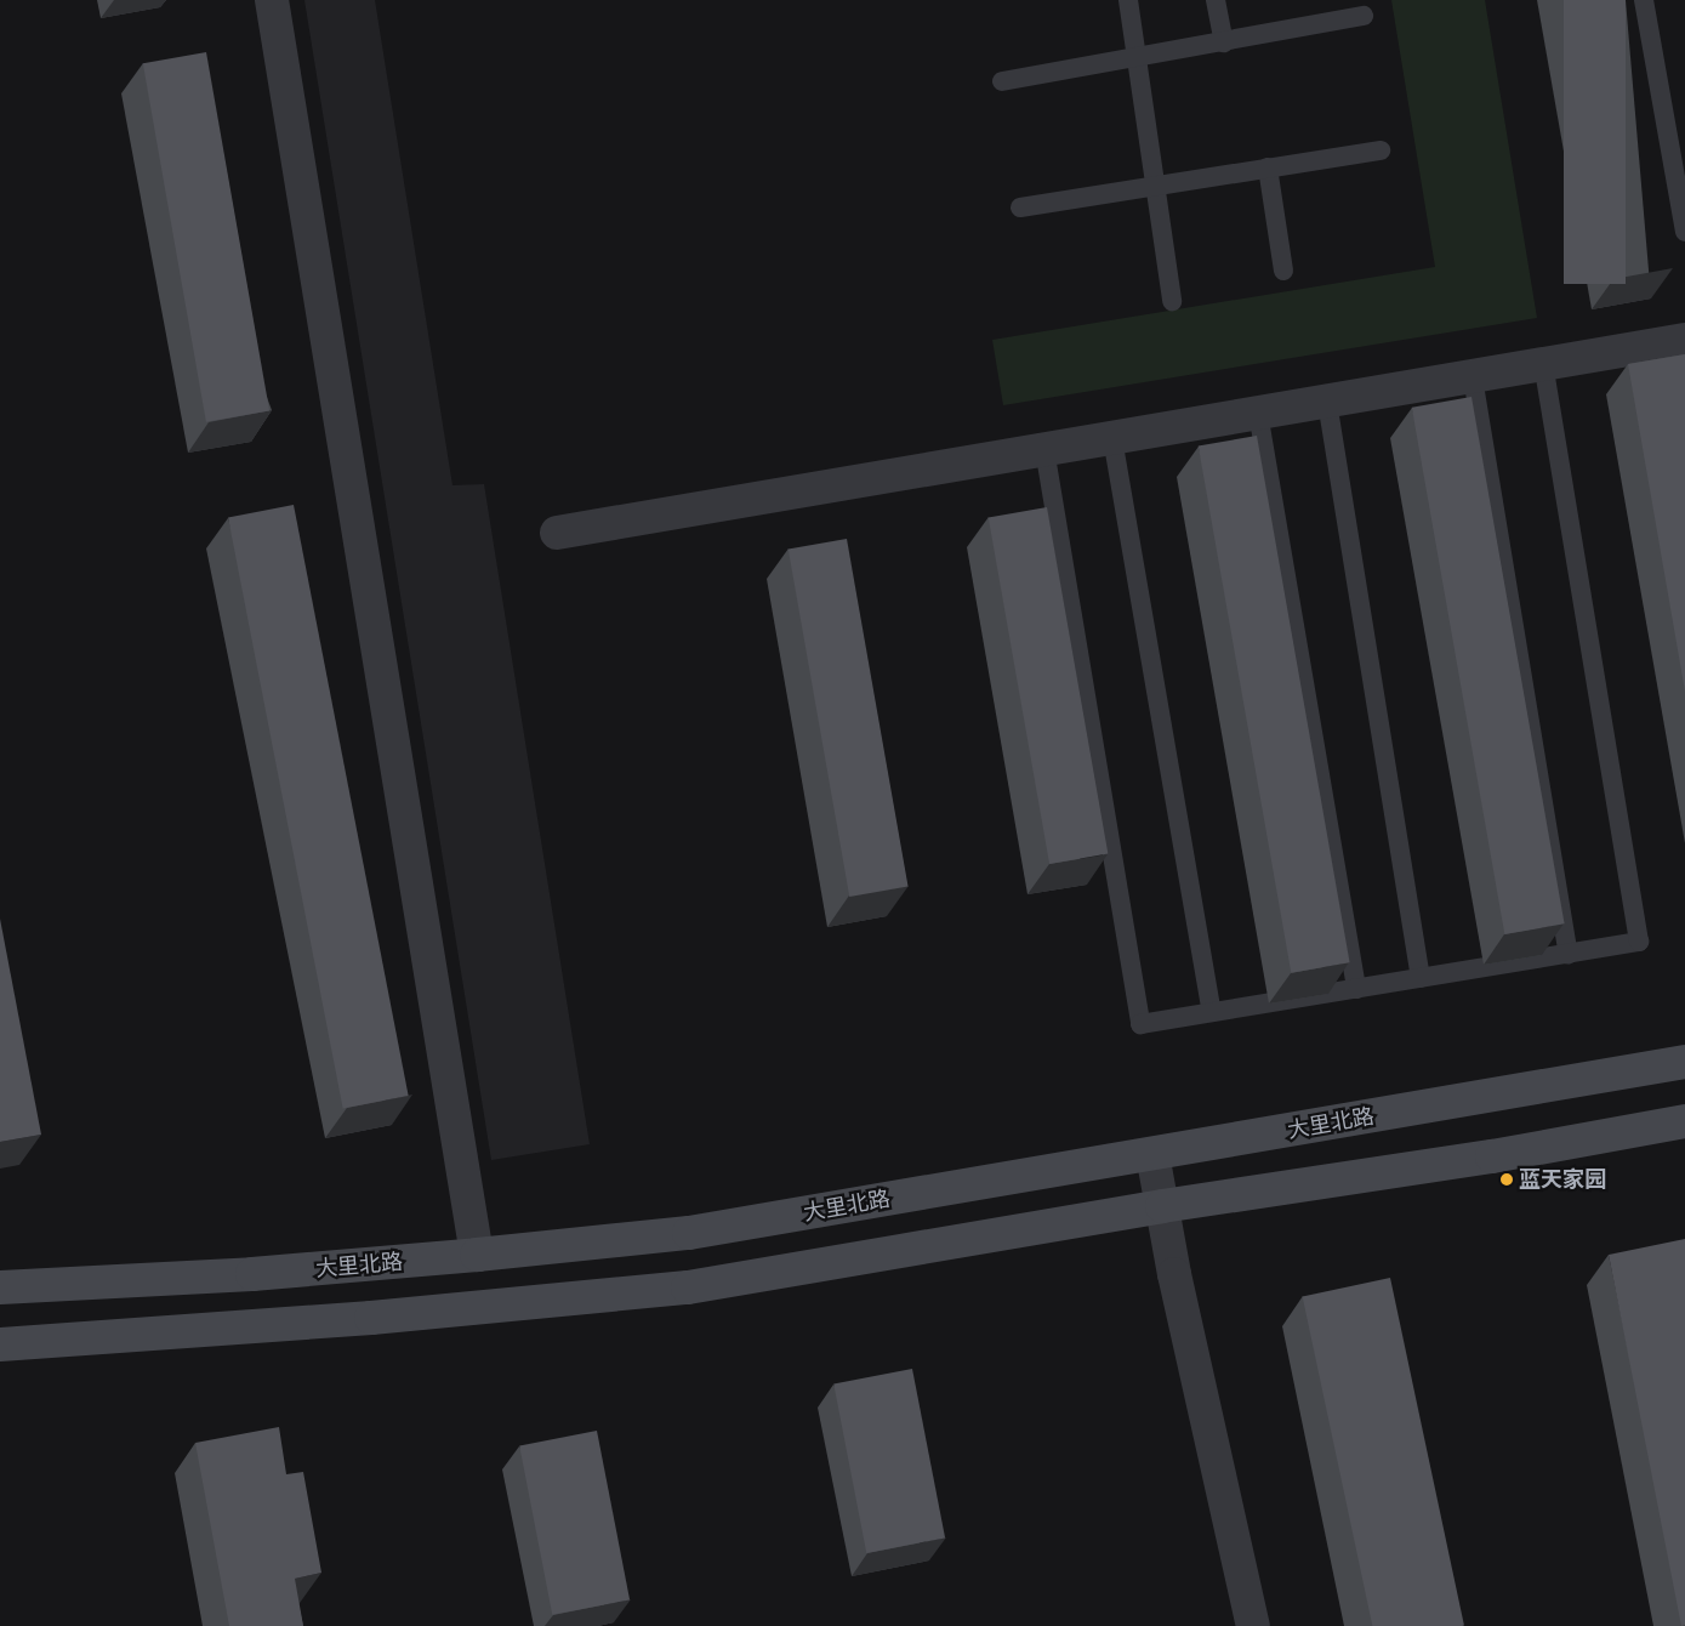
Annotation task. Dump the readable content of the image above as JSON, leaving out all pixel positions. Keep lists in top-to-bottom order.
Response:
{
  "streets": {
    "main road": ["大里北路"]
  },
  "places": ["蓝天家园"]
}
